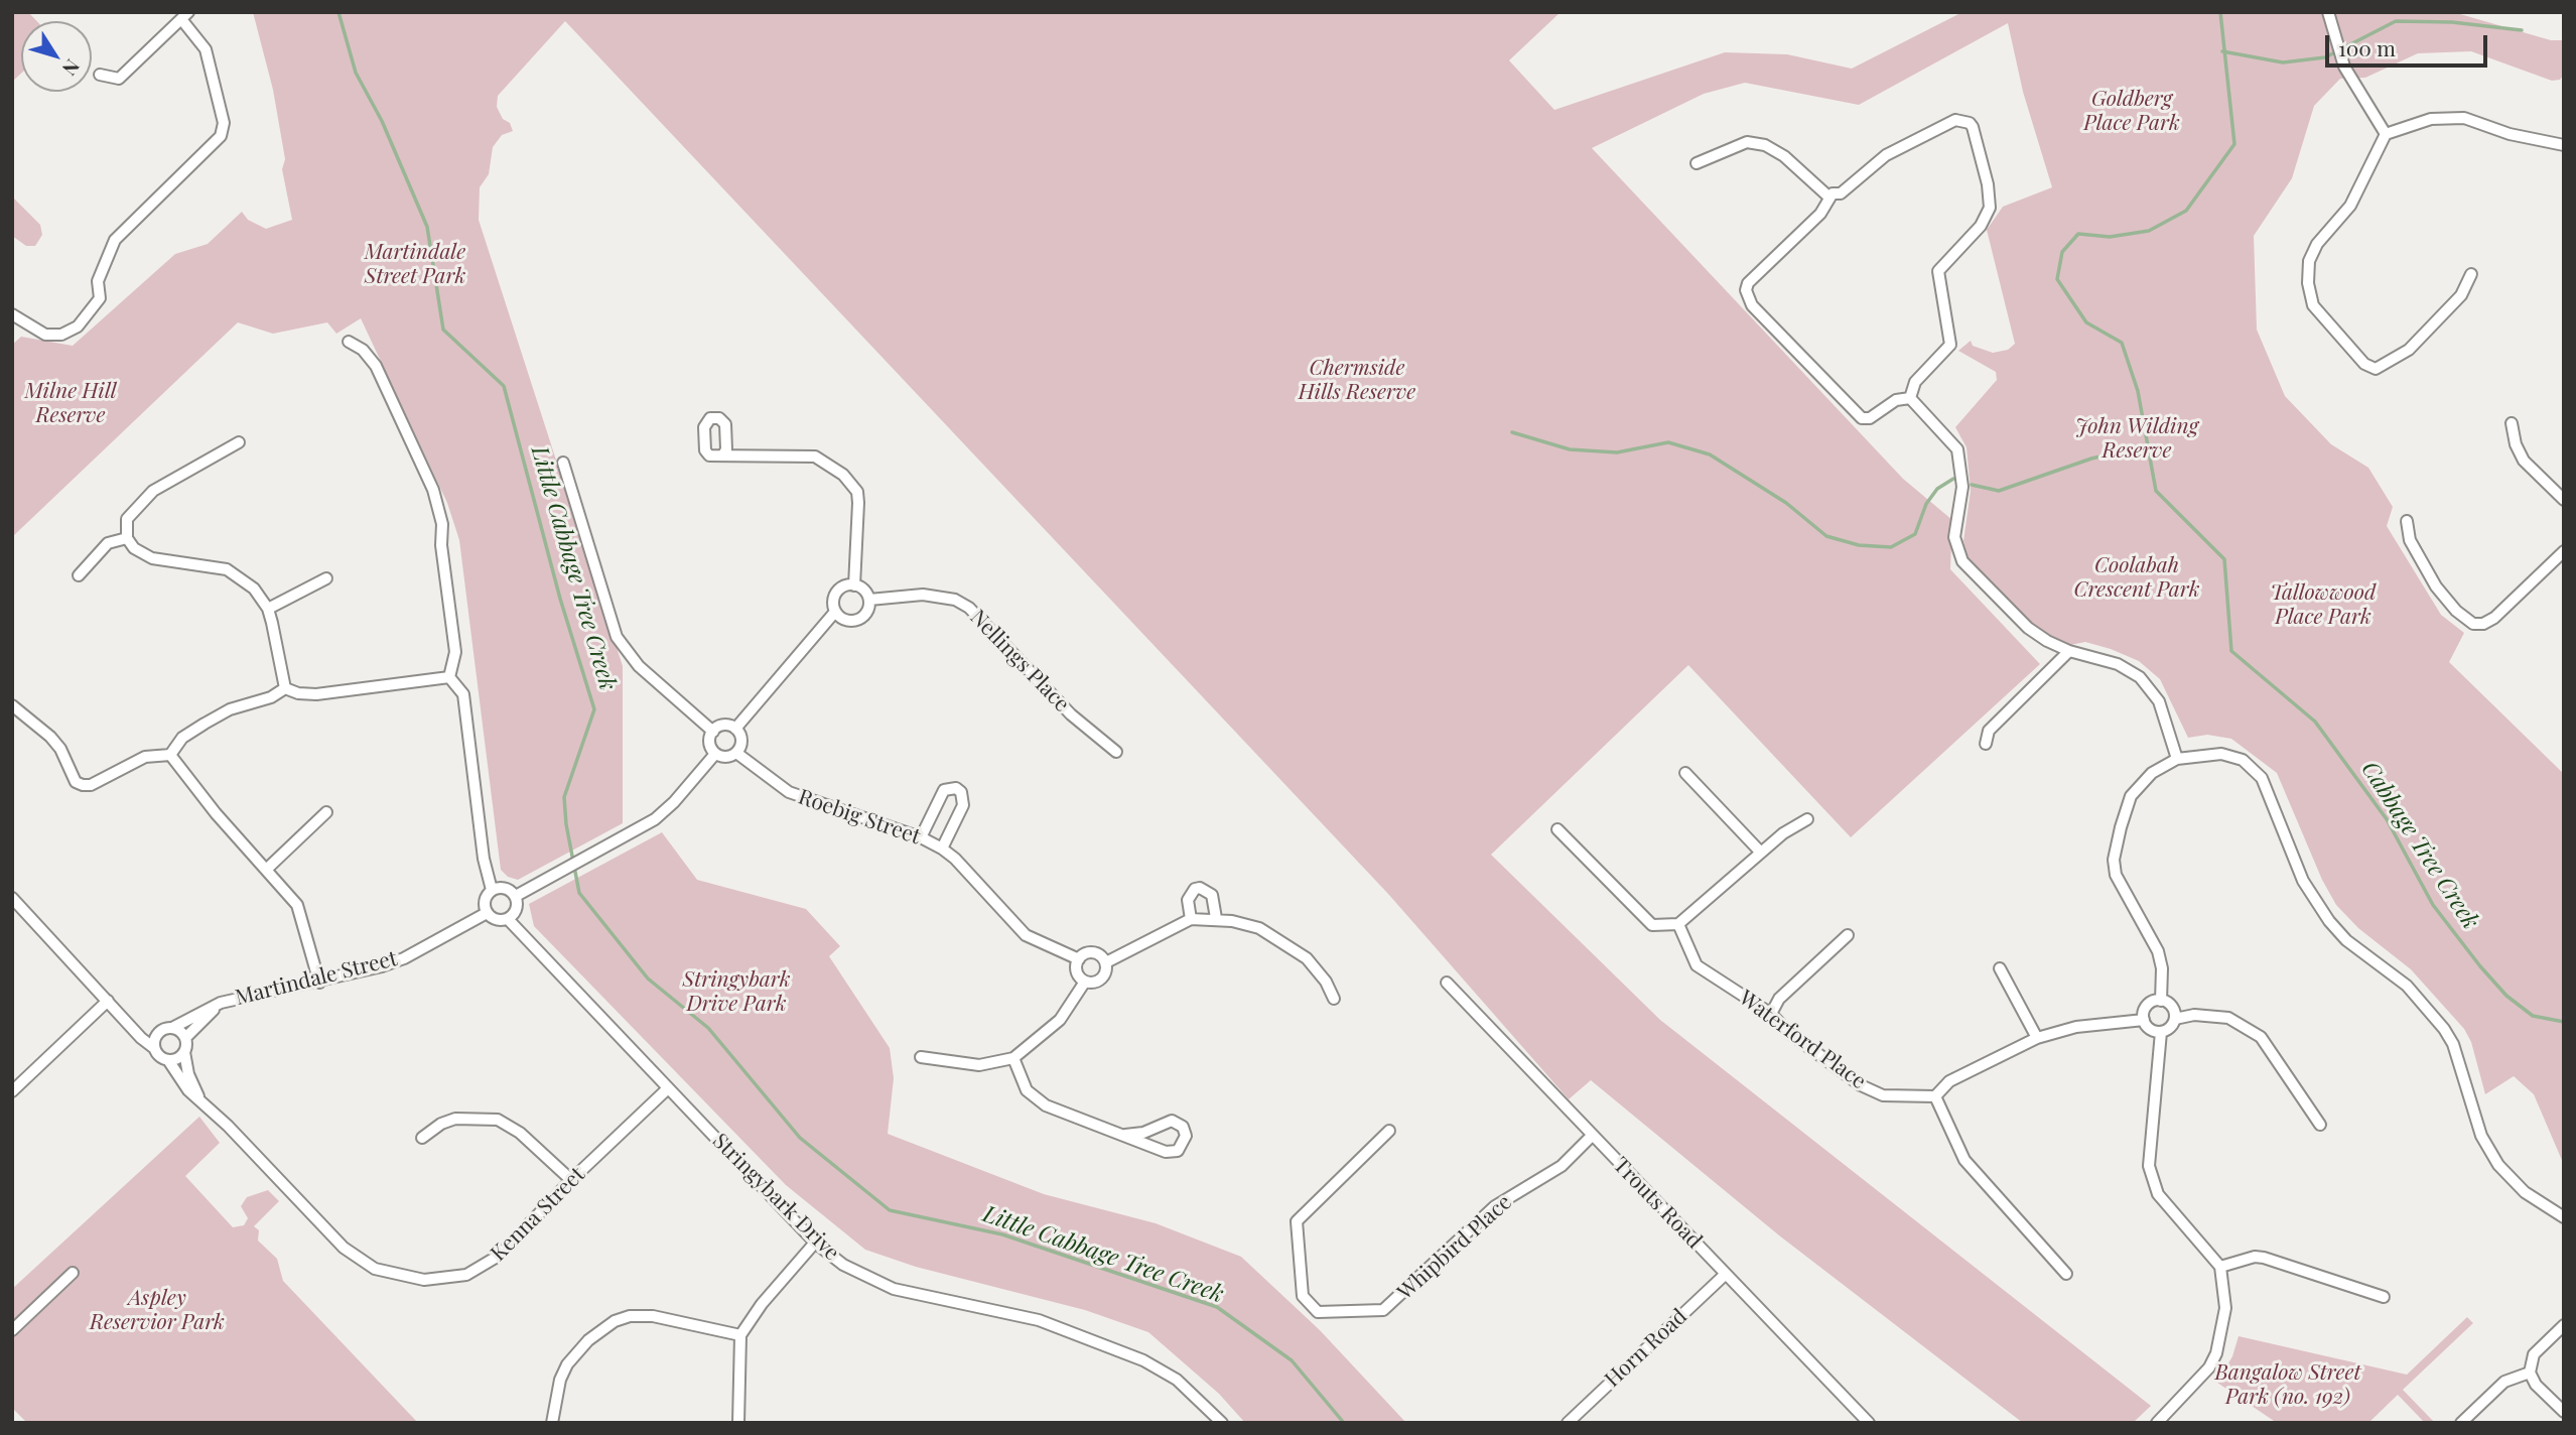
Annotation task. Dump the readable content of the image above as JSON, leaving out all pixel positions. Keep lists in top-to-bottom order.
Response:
{
  "streets": {
    "street": [
      "Nellings Place",
      "Roebig Street",
      "Martindale Street",
      "Waterford Place",
      "Stringybark Drive",
      "Trouts Road",
      "Kenna Street",
      "Whipbird Place",
      "Horn Road"
    ]
  },
  "crossings": [
    ["Martindale Street", "Stringybark Drive"],
    ["Martindale Street", "Kenna Street"],
    ["Stringybark Drive", "Kenna Street"],
    ["Trouts Road", "Whipbird Place"],
    ["Trouts Road", "Horn Road"]
  ],
  "water": ["Little Cabbage Tree Creek", "Cabbage Tree Creek"],
  "parks": [
    "Goldberg Place Park",
    "Martindale Street Park",
    "Chermside Hills Reserve",
    "Milne Hill Reserve",
    "John Wilding Reserve",
    "Coolabah Crescent Park",
    "Tallowwood Place Park",
    "Stringybark Drive Park",
    "Aspley Reservior Park",
    "Bangalow Street Park (no. 192)"
  ],
  "scale_bar": "100 m",
  "north": "bottom right"
}
